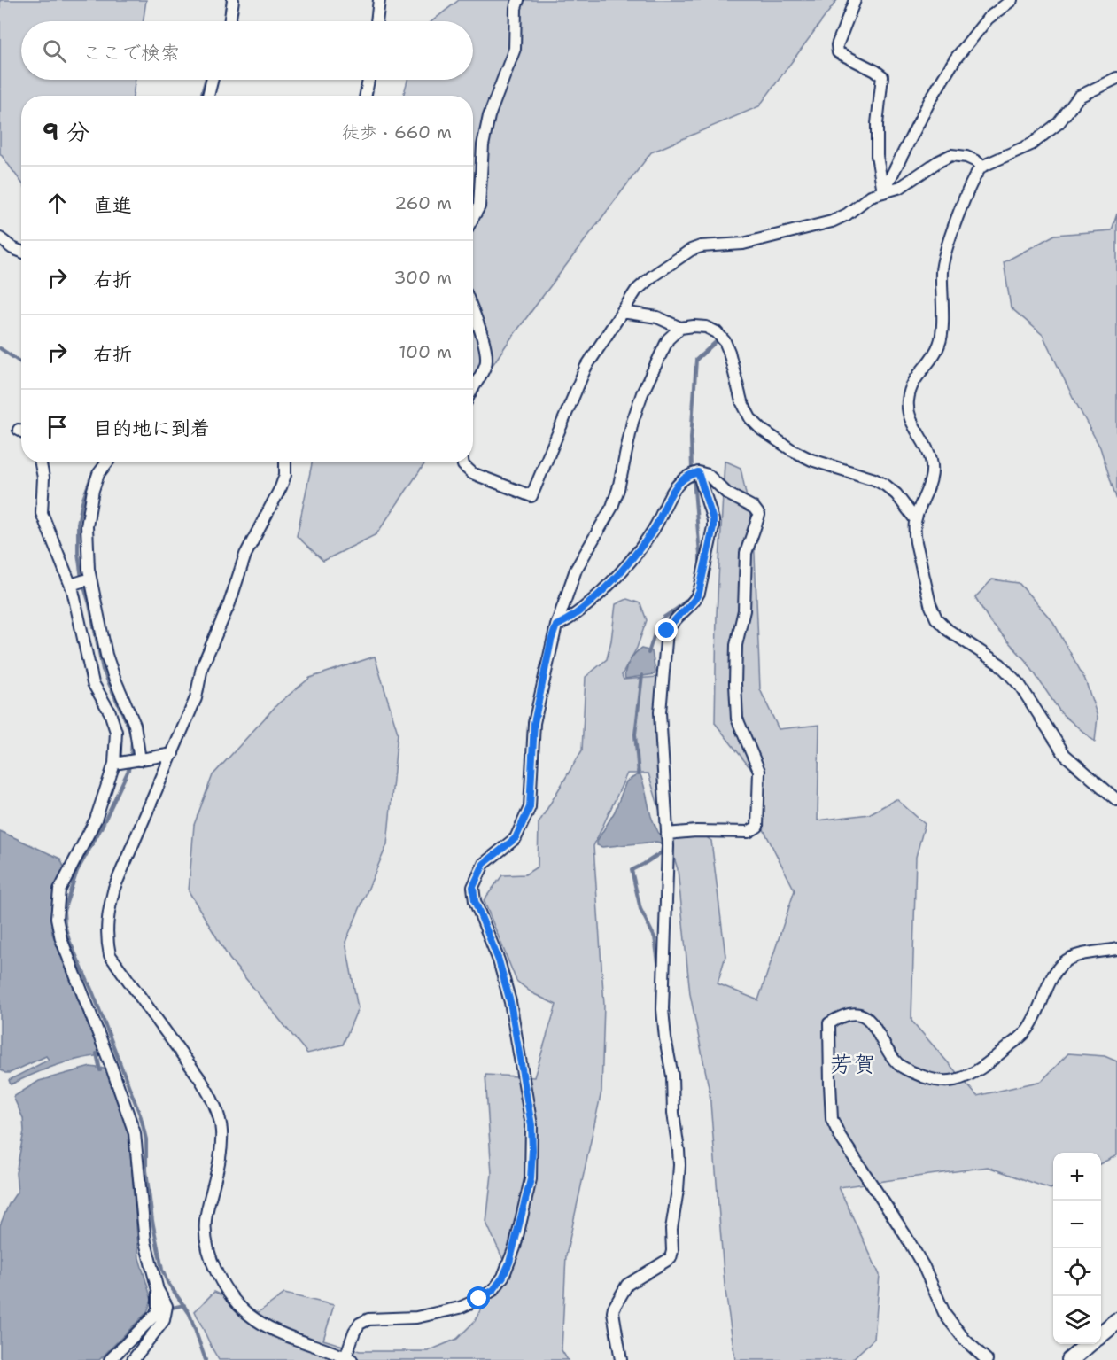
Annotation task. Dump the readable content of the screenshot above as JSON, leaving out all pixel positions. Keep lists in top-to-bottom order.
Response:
{
  "districts": ["芳賀"],
  "page": {
    "search": "ここで検索",
    "heading": ["9 分", "徒歩 · 660 m"],
    "list": [
      ["直進", "260 m"],
      ["右折", "300 m"],
      ["右折", "100 m"],
      "目的地に到着"
    ],
    "map_buttons": ["+", "−"]
  }
}
